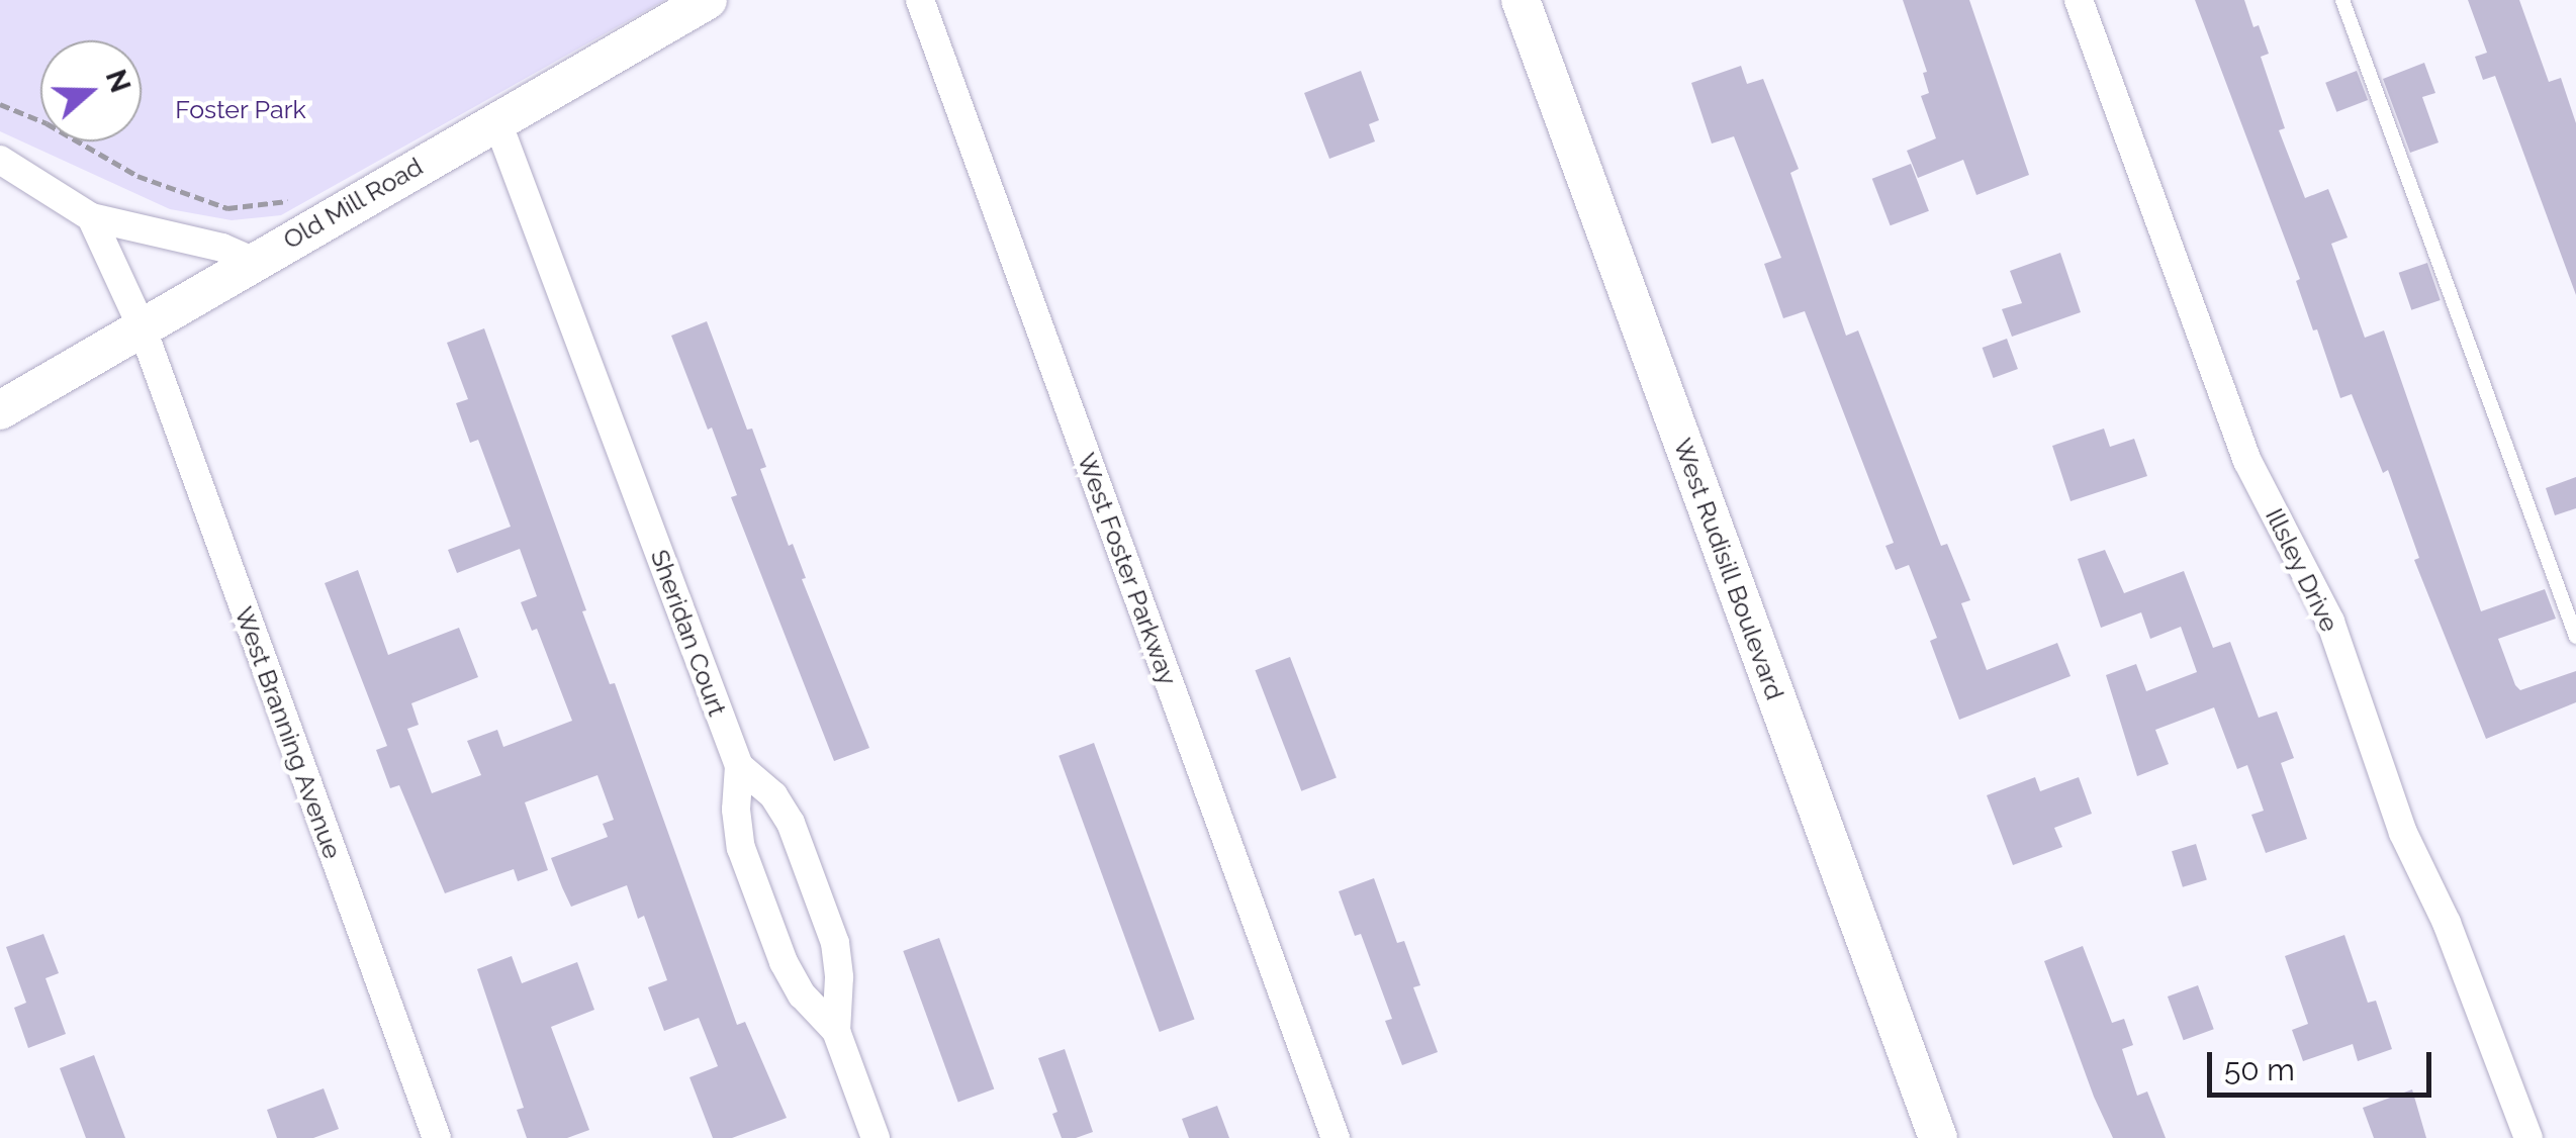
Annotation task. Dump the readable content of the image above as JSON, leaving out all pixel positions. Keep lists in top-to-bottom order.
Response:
{
  "streets": {
    "street": [
      "Old Mill Road",
      "West Foster Parkway",
      "West Rudisill Boulevard",
      "Illsley Drive",
      "Sheridan Court",
      "West Branning Avenue"
    ]
  },
  "crossings": [
    ["Old Mill Road", "Sheridan Court"],
    ["Old Mill Road", "West Branning Avenue"]
  ],
  "parks": ["Foster Park"],
  "scale_bar": "50 m",
  "north": "right"
}
